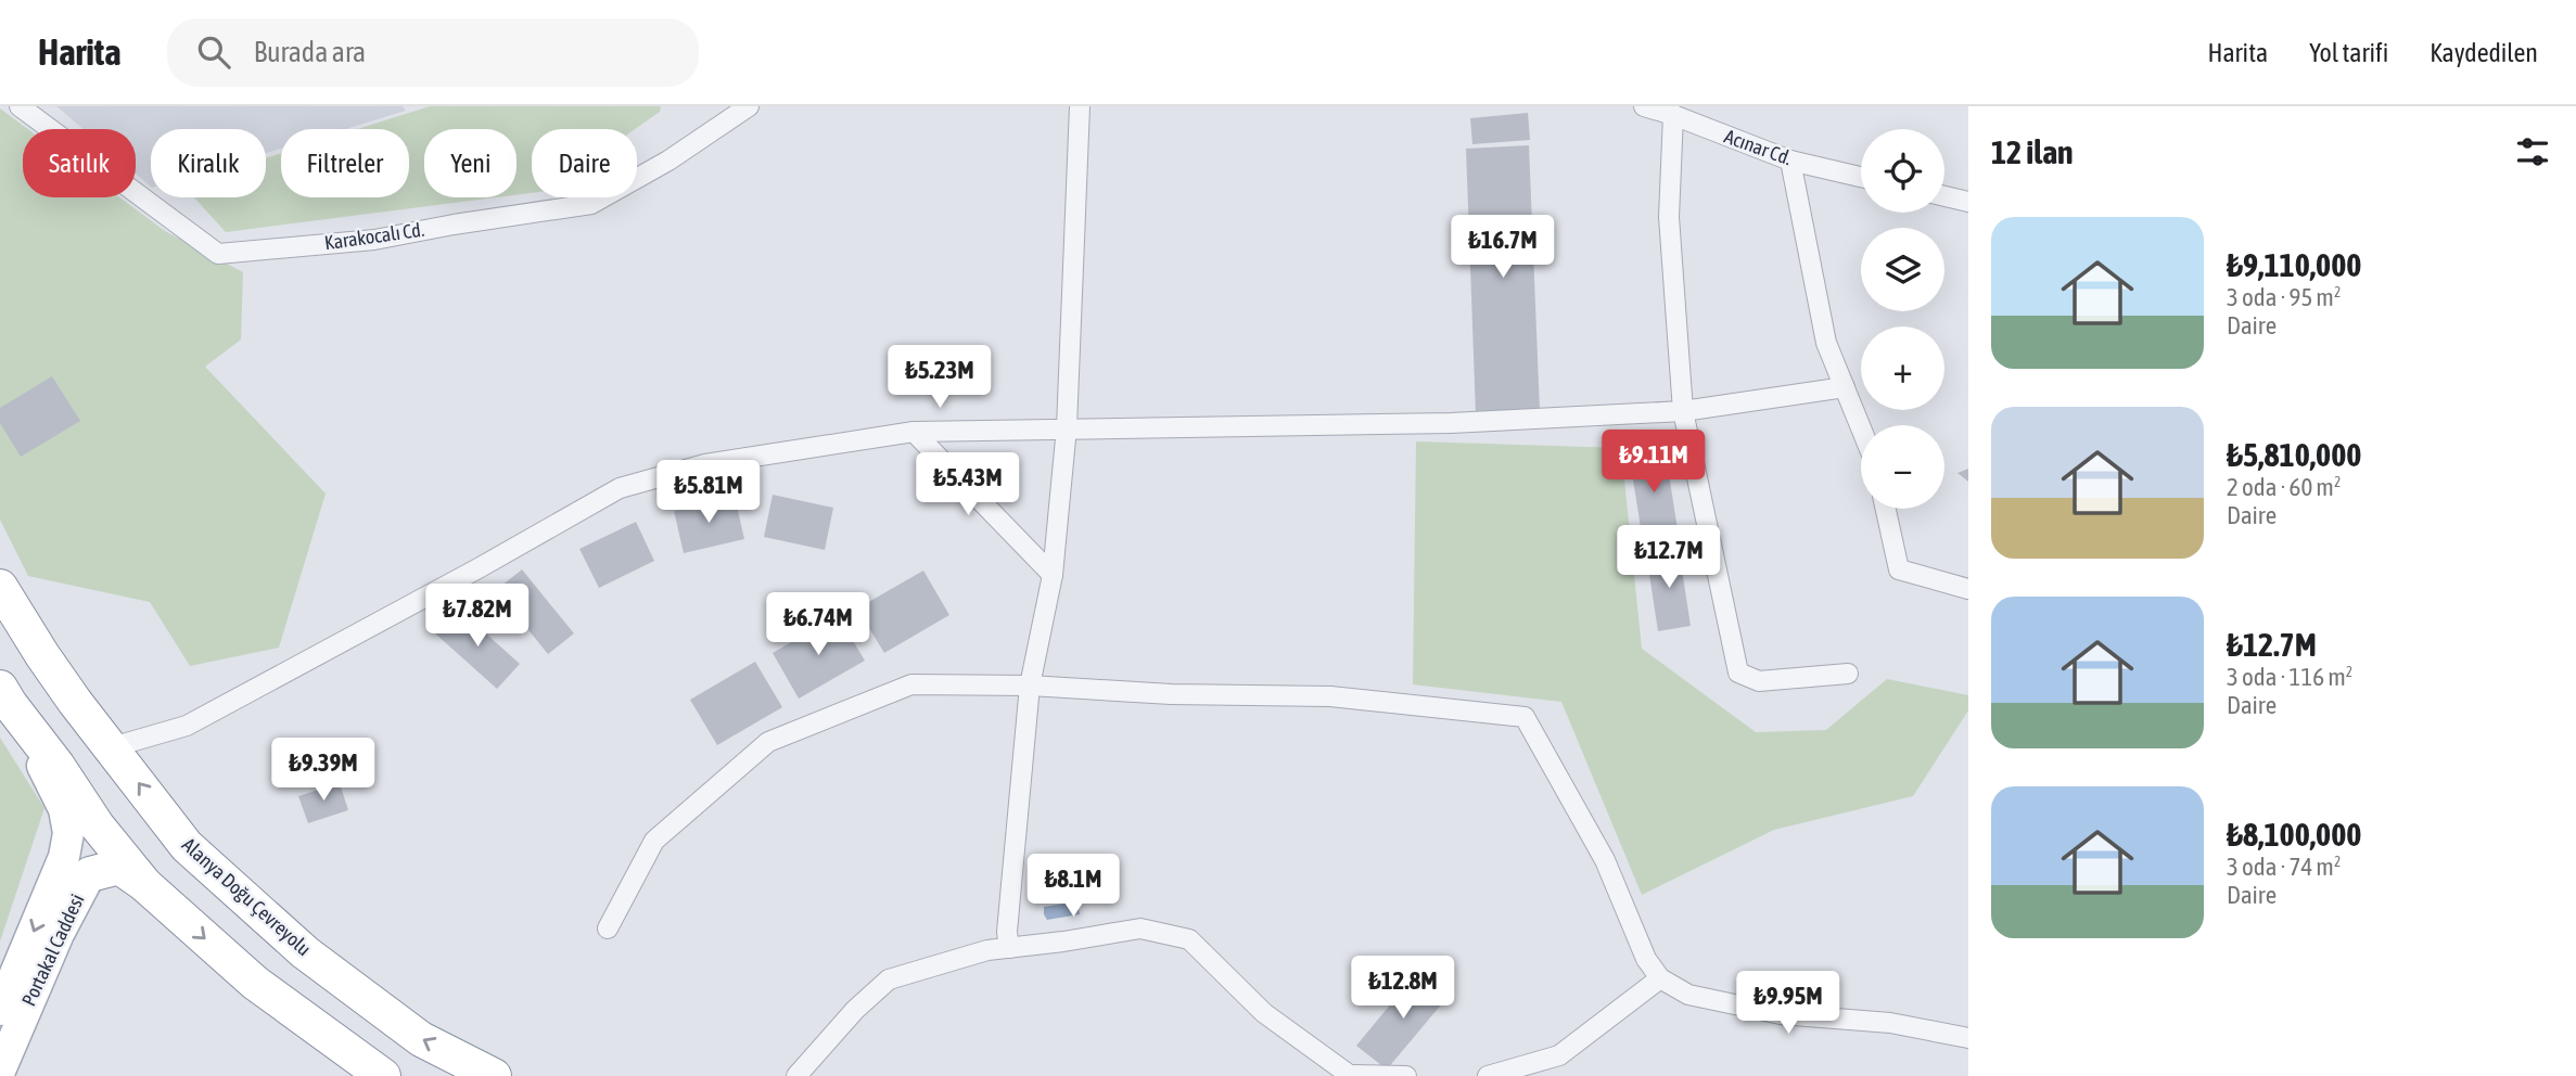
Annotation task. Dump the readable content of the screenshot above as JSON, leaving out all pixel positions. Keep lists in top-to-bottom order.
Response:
{
  "streets": {
    "highway": ["Alanya Doğu Çevreyolu"],
    "main road": ["Portakal Caddesi"],
    "street": ["Acınar Cd.", "Karakocalı Cd."]
  },
  "page": {
    "header": "Harita",
    "search": "Burada ara",
    "nav": ["Harita", "Yol tarifi", "Kaydedilen"],
    "heading": "12 ilan",
    "map_buttons": ["+", "−"],
    "chip": [
      "Satılık",
      "Kiralık",
      "Filtreler",
      "Yeni",
      "Daire"
    ],
    "list": [
      {
        "name": "₺9,110,000",
        "note": "3 oda · 95 m² · Daire"
      },
      {
        "name": "₺5,810,000",
        "note": "2 oda · 60 m² · Daire"
      },
      {
        "name": "₺12.7M",
        "note": "3 oda · 116 m² · Daire"
      },
      {
        "name": "₺8,100,000",
        "note": "3 oda · 74 m² · Daire"
      }
    ],
    "price": [
      "₺16.7M",
      "₺5.23M",
      "₺9.11M",
      "₺5.43M",
      "₺5.81M",
      "₺12.7M",
      "₺7.82M",
      "₺6.74M",
      "₺9.39M",
      "₺8.1M",
      "₺12.8M",
      "₺9.95M"
    ]
  }
}
